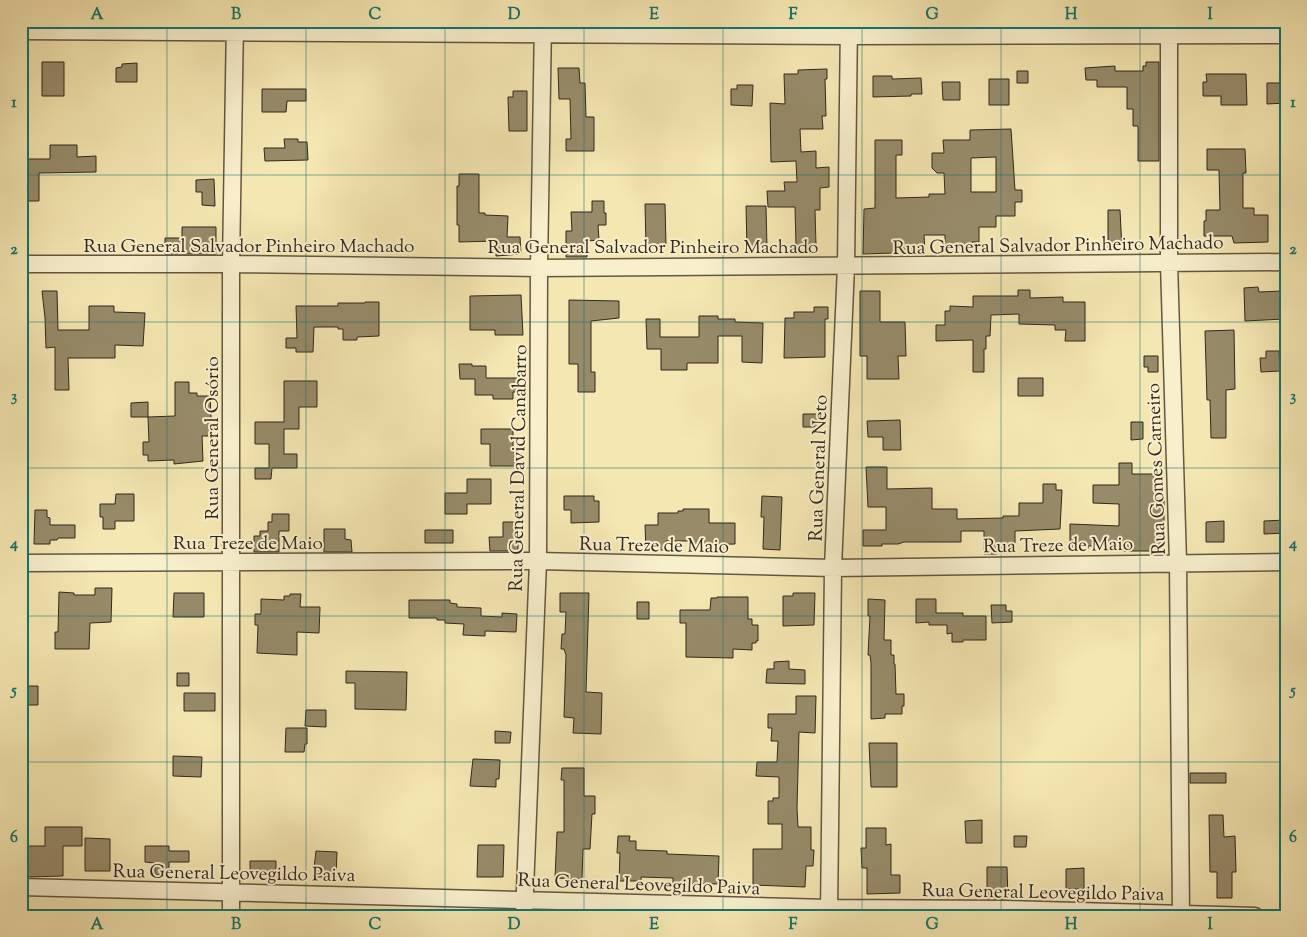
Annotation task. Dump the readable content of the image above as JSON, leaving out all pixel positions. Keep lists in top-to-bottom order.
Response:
{
  "streets": {
    "street": [
      "Rua General Salvador Pinheiro Machado",
      "Rua General Osório",
      "Rua General David Canabarro",
      "Rua General Neto",
      "Rua Gomes Carneiro",
      "Rua Treze de Maio",
      "Rua General Leovegildo Paiva"
    ]
  },
  "crossings": [
    ["Rua General Salvador Pinheiro Machado", "Rua General Osório"],
    ["Rua General Salvador Pinheiro Machado", "Rua General David Canabarro"],
    ["Rua General Salvador Pinheiro Machado", "Rua General Neto"],
    ["Rua General Salvador Pinheiro Machado", "Rua Gomes Carneiro"],
    ["Rua General Osório", "Rua Treze de Maio"],
    ["Rua General Osório", "Rua General Leovegildo Paiva"],
    ["Rua General David Canabarro", "Rua Treze de Maio"],
    ["Rua General David Canabarro", "Rua General Leovegildo Paiva"],
    ["Rua General Neto", "Rua Treze de Maio"],
    ["Rua General Neto", "Rua General Leovegildo Paiva"],
    ["Rua Gomes Carneiro", "Rua Treze de Maio"],
    ["Rua Gomes Carneiro", "Rua General Leovegildo Paiva"]
  ],
  "grid": {
    "columns": [
      "A",
      "B",
      "C",
      "D",
      "E",
      "F",
      "G",
      "H",
      "I"
    ],
    "rows": [
      "1",
      "2",
      "3",
      "4",
      "5",
      "6"
    ]
  }
}
